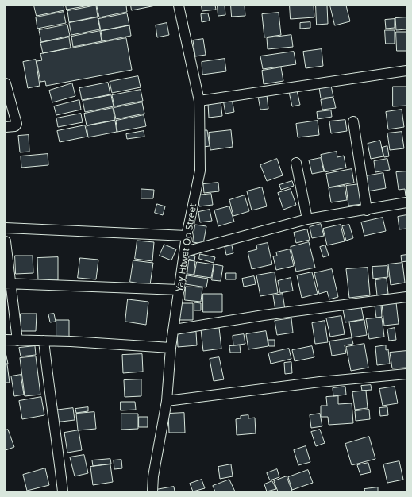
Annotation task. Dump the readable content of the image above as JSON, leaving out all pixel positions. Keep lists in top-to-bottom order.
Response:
{
  "streets": {
    "street": ["Yay Htwet Oo Street"]
  }
}
